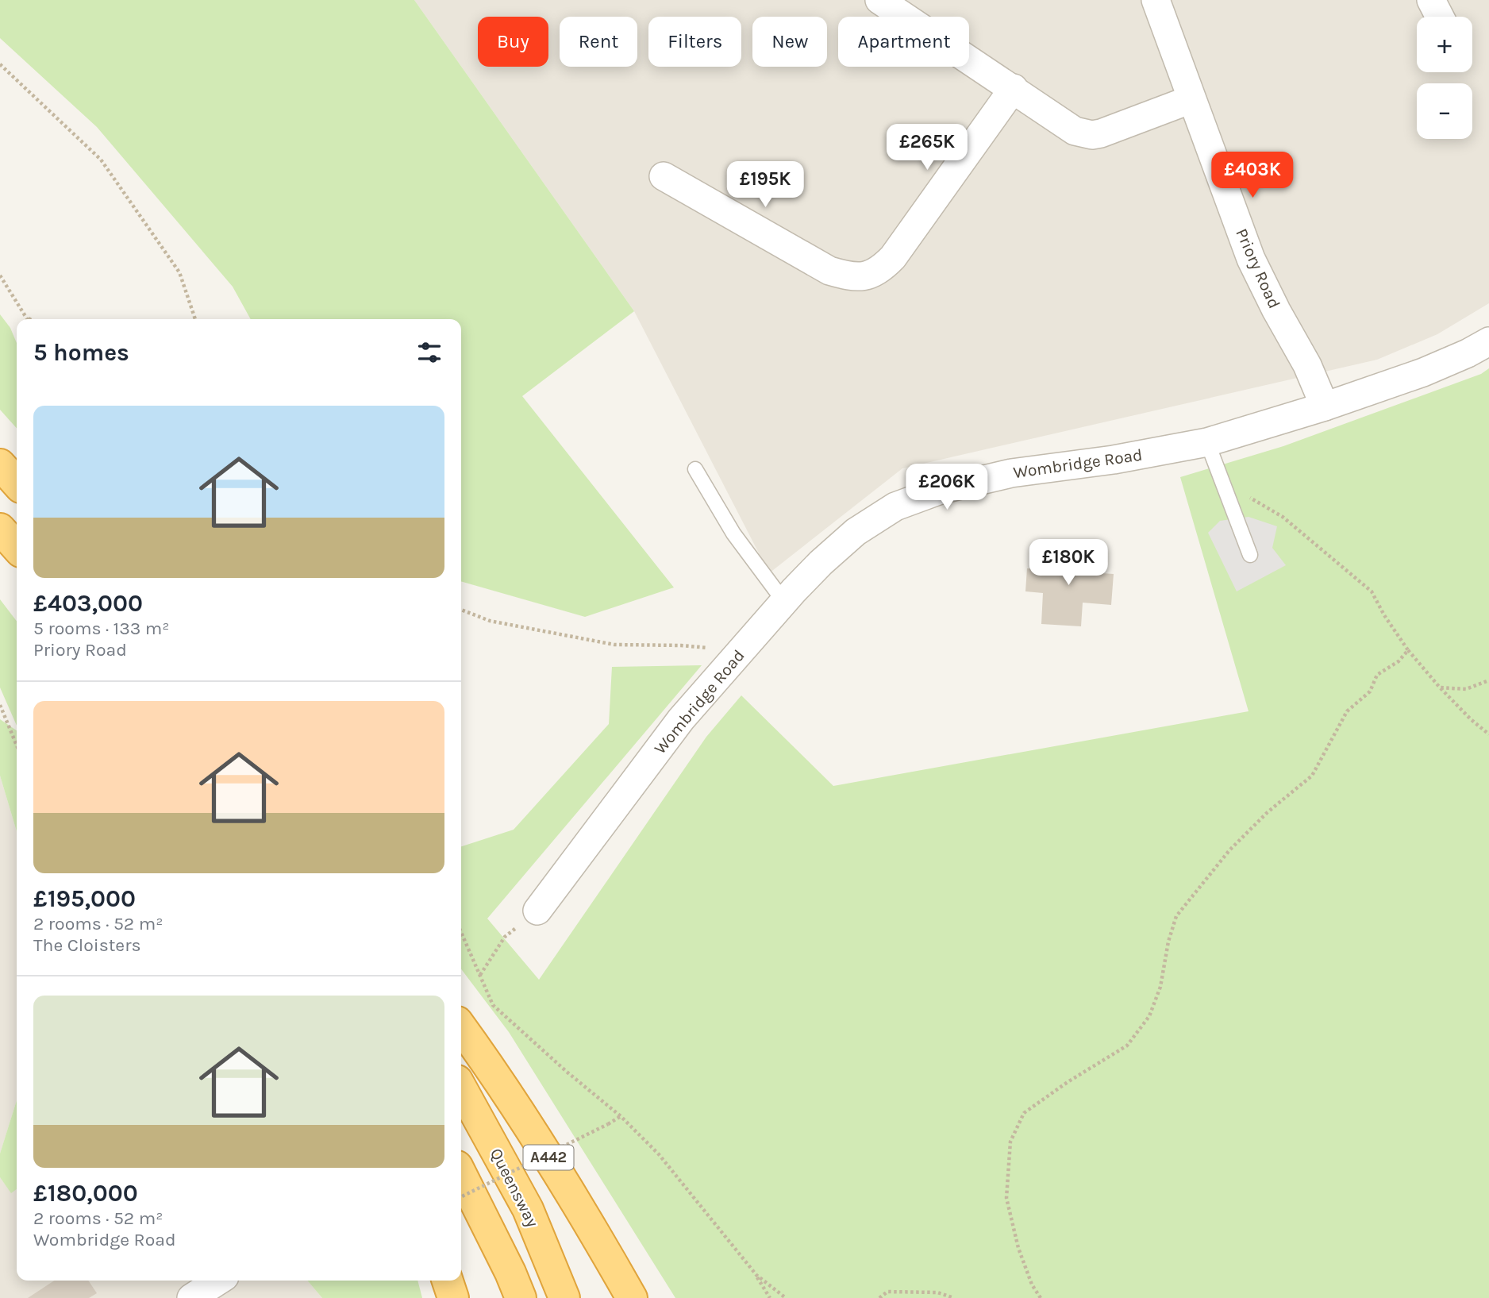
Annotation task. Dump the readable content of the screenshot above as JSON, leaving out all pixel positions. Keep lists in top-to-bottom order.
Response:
{
  "streets": {
    "highway": ["A442", "Queensway"],
    "street": ["Priory Road", "Wombridge Road"]
  },
  "crossings": [
    ["Priory Road", "Wombridge Road"]
  ],
  "page": {
    "map_buttons": ["+", "−"],
    "chip": [
      "Buy",
      "Rent",
      "Filters",
      "New",
      "Apartment"
    ],
    "price": [
      "£265K",
      "£403K",
      "£195K",
      "£206K",
      "£180K"
    ],
    "heading": "5 homes",
    "list": [
      {
        "name": "£403,000",
        "note": "5 rooms · 133 m² · Priory Road"
      },
      {
        "name": "£195,000",
        "note": "2 rooms · 52 m² · The Cloisters"
      },
      {
        "name": "£180,000",
        "note": "2 rooms · 52 m² · Wombridge Road"
      }
    ]
  }
}
